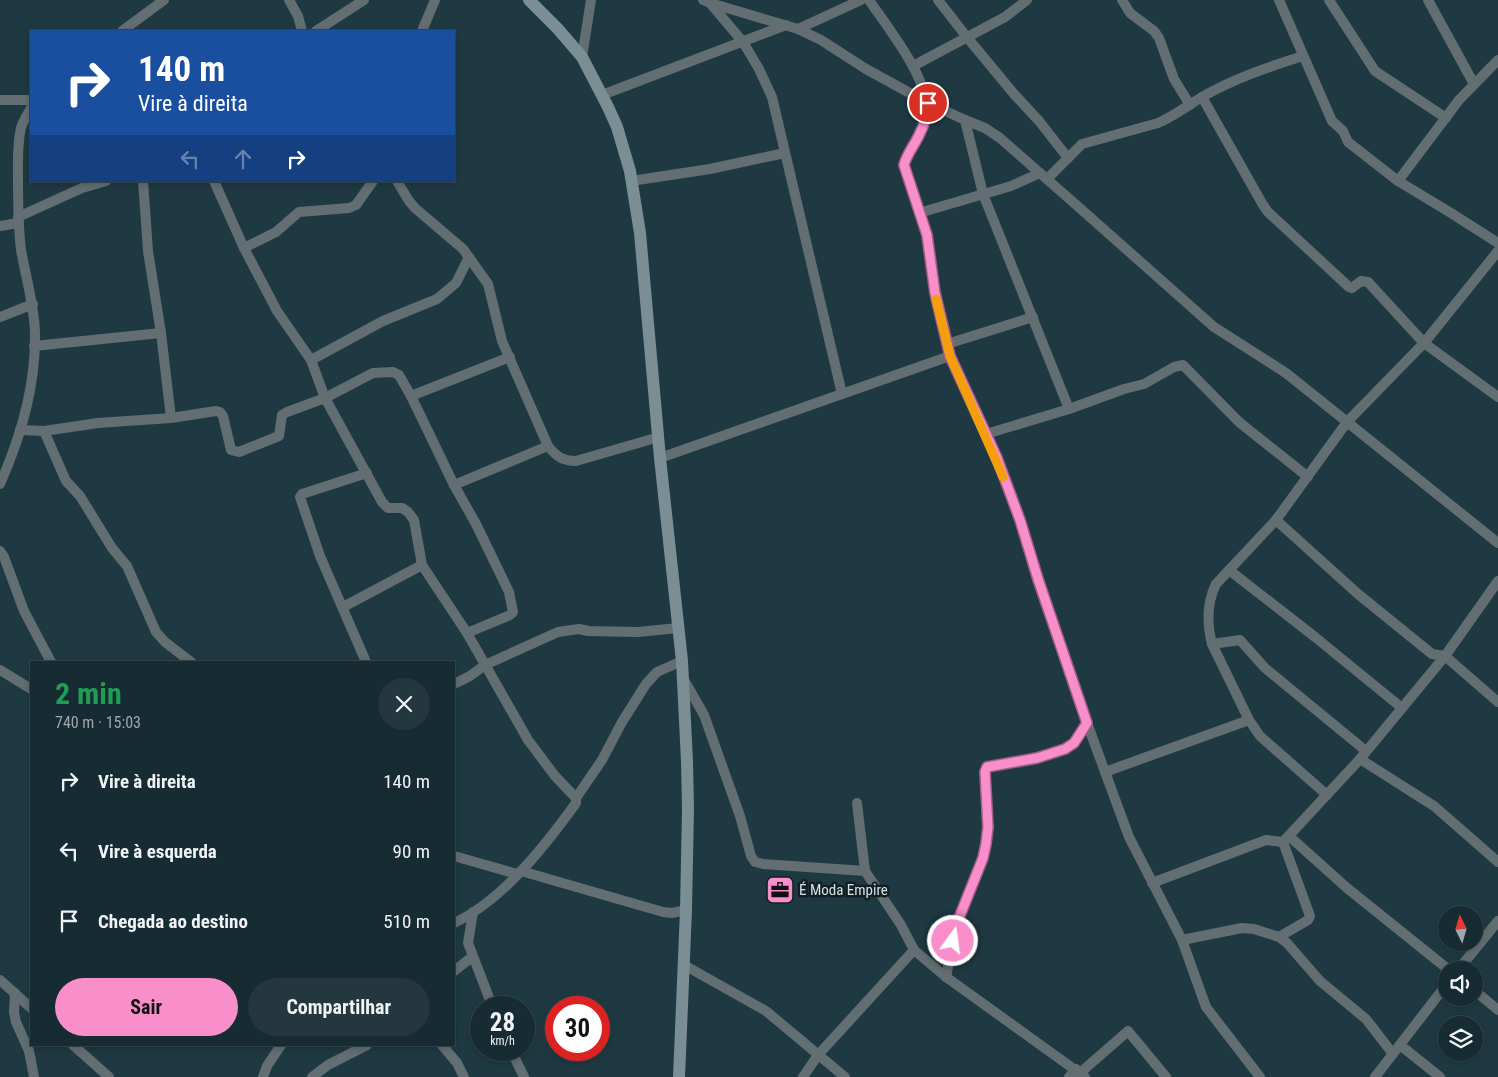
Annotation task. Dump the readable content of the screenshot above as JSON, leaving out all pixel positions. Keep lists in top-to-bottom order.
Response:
{
  "places": {
    "office": ["É Moda Empire"]
  },
  "north": "top",
  "page": {
    "turn": ["140 m", "Vire à direita"],
    "heading": ["2 min", "740 m · 15:03"],
    "list": [
      {
        "name": "Vire à direita",
        "value": "140 m"
      },
      {
        "name": "Vire à esquerda",
        "value": "90 m"
      },
      {
        "name": "Chegada ao destino",
        "value": "510 m"
      }
    ],
    "buttons": ["Sair", "Compartilhar"],
    "speed": "28 km/h",
    "limit": "30"
  }
}
